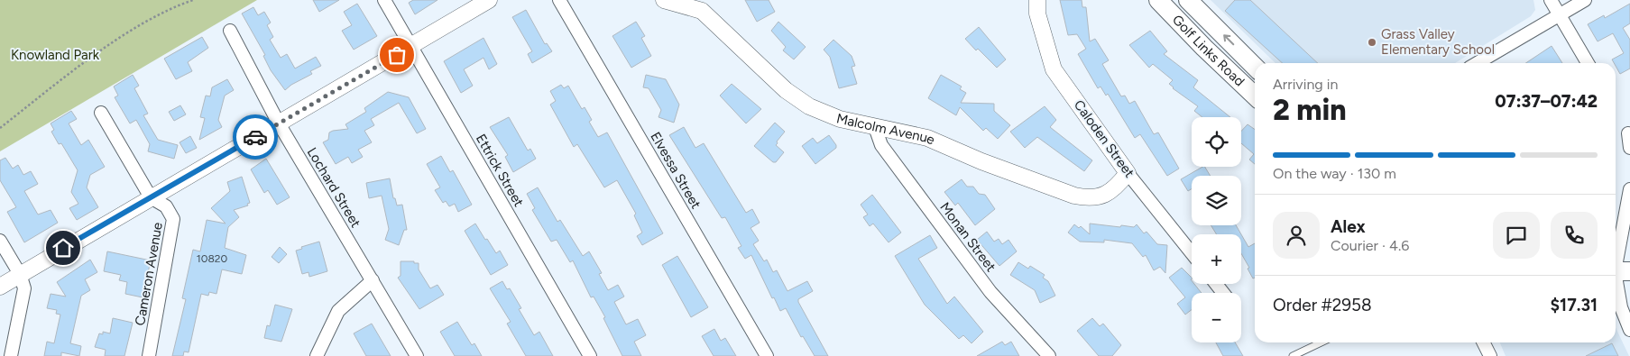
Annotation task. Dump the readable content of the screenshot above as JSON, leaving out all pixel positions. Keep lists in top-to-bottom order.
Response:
{
  "streets": {
    "main road": ["Golf Links Road"],
    "street": [
      "Malcolm Avenue",
      "Caloden Street",
      "Ettrick Street",
      "Elvessa Street",
      "Lochard Street",
      "Monan Street",
      "Cameron Avenue"
    ]
  },
  "crossings": [
    ["Malcolm Avenue", "Caloden Street"],
    ["Malcolm Avenue", "Monan Street"]
  ],
  "parks": ["Knowland Park"],
  "places": ["Grass Valley Elementary School"],
  "house_numbers": ["10820"],
  "page": {
    "heading": ["2 min", "Arriving in", "07:37–07:42"],
    "panel": [
      "Alex",
      "Courier · 4.6",
      "Order #2958",
      "$17.31"
    ],
    "map_buttons": ["+", "−"],
    "bar": "On the way · 130 m"
  }
}
